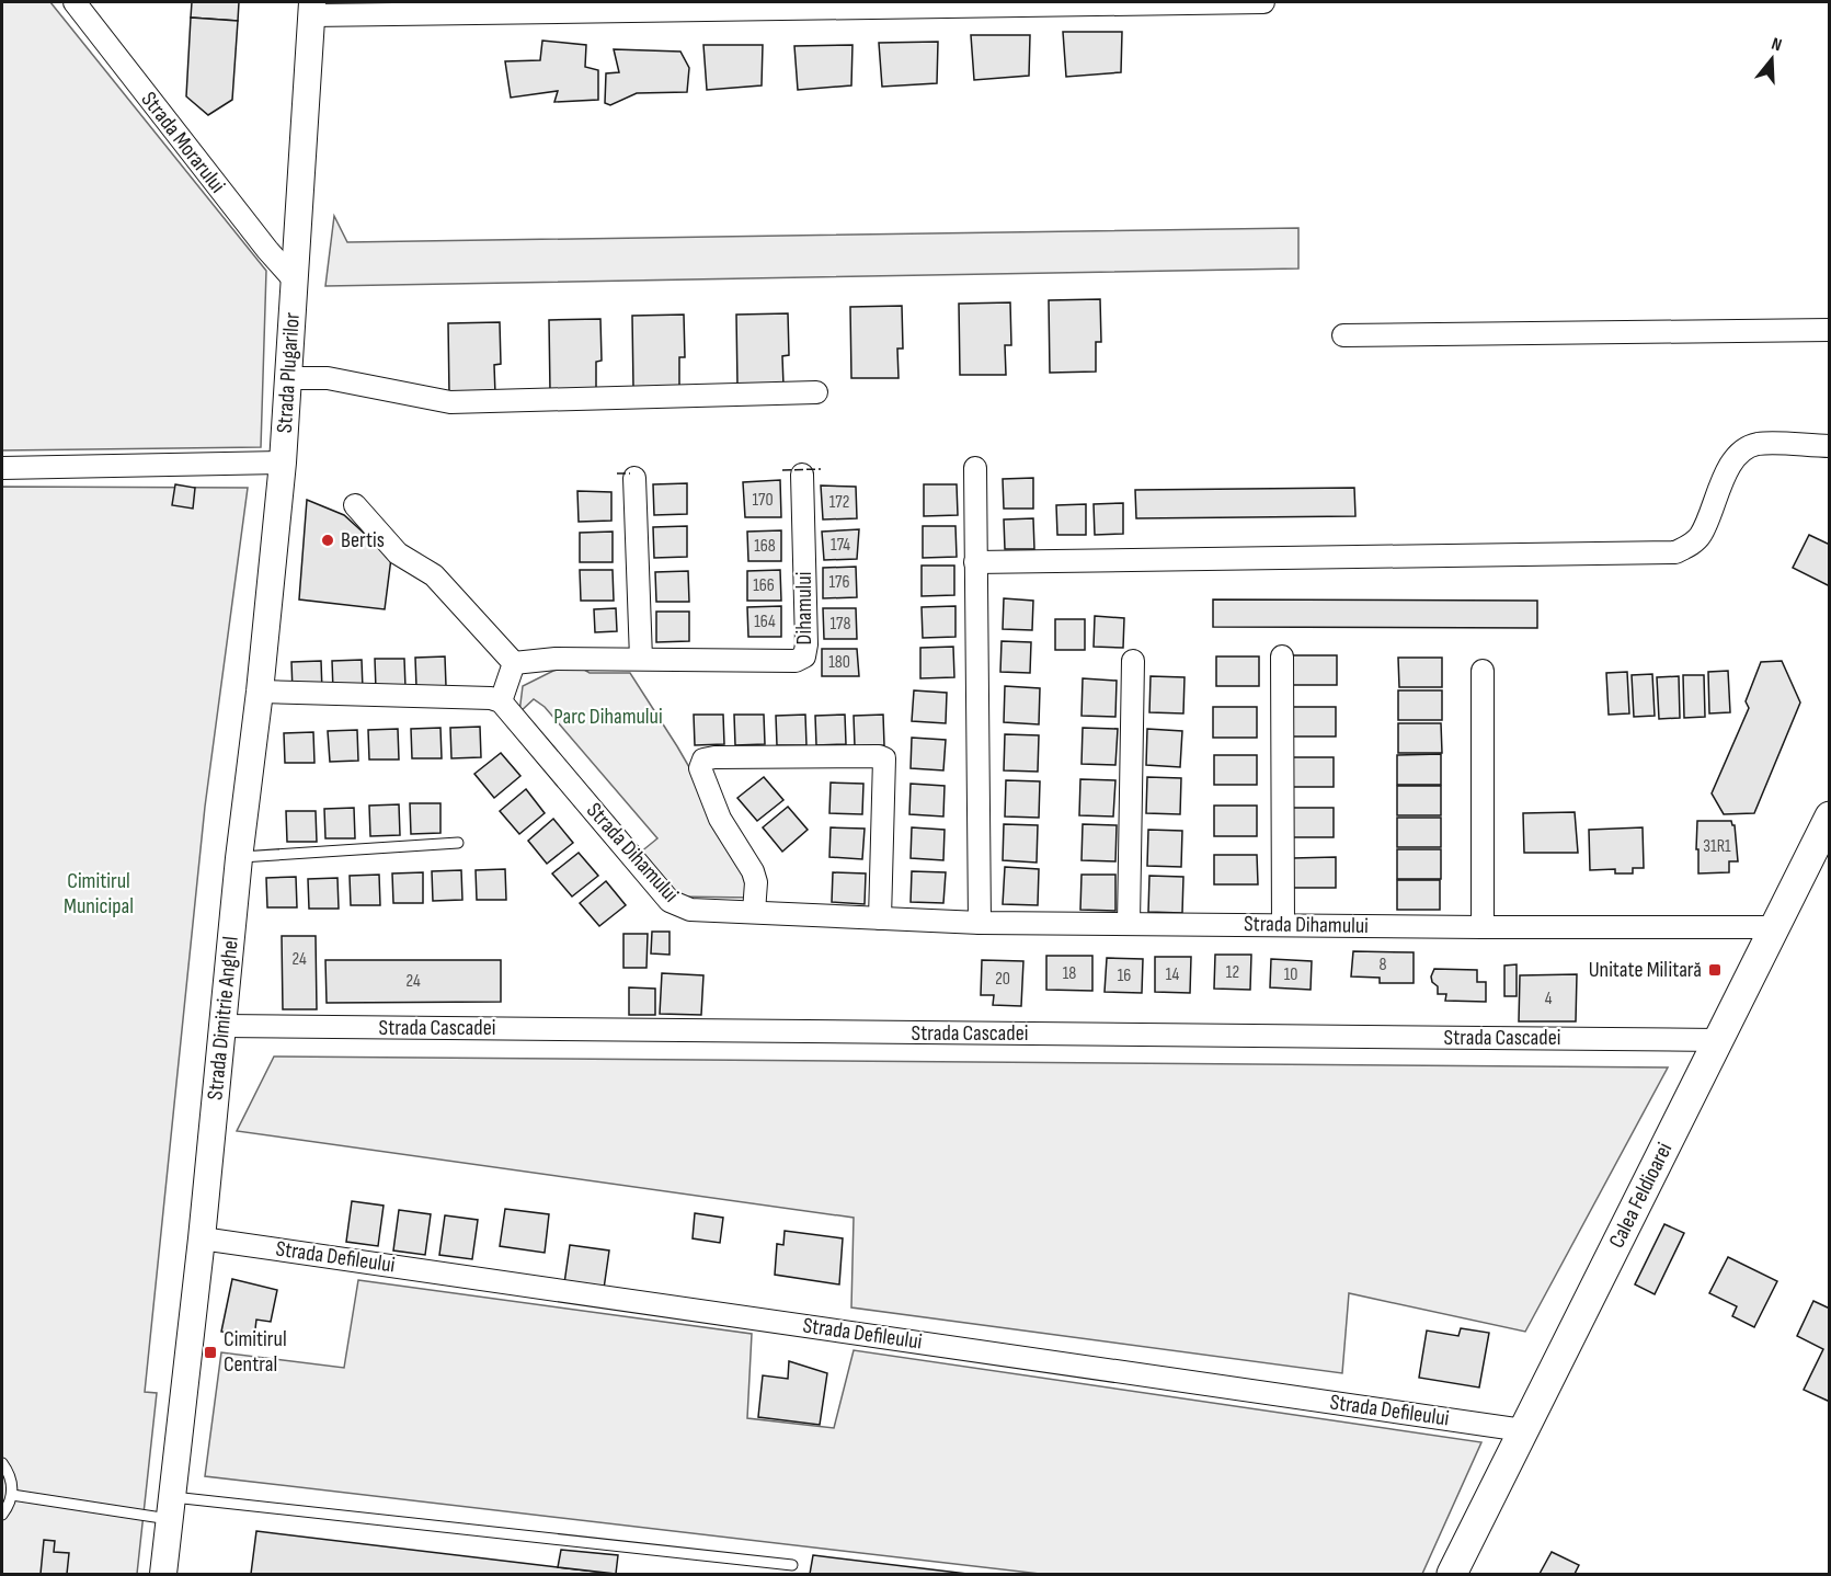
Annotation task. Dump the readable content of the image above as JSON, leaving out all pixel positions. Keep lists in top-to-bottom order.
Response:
{
  "streets": {
    "main road": ["Calea Feldioarei"],
    "street": [
      "Strada Morarului",
      "Strada Plugarilor",
      "Dihamului",
      "Strada Dihamului",
      "Strada Dimitrie Anghel",
      "Strada Cascadei",
      "Strada Defileului"
    ]
  },
  "crossings": [
    ["Strada Morarului", "Strada Plugarilor"],
    ["Strada Plugarilor", "Strada Dimitrie Anghel"],
    ["Strada Dihamului", "Calea Feldioarei"],
    ["Strada Dimitrie Anghel", "Strada Cascadei"],
    ["Strada Dimitrie Anghel", "Strada Defileului"],
    ["Strada Cascadei", "Calea Feldioarei"],
    ["Calea Feldioarei", "Strada Defileului"]
  ],
  "parks": ["Parc Dihamului", "Cimitirul Municipal"],
  "places": {
    "other": ["Bertis"],
    "transit": ["Unitate Militară", "Cimitirul Central"]
  },
  "house_numbers": [
    "170",
    "172",
    "174",
    "168",
    "176",
    "166",
    "164",
    "178",
    "180",
    "31R1",
    "24",
    "8",
    "12",
    "18",
    "14",
    "10",
    "16",
    "20",
    "24",
    "4"
  ],
  "north": "top"
}
